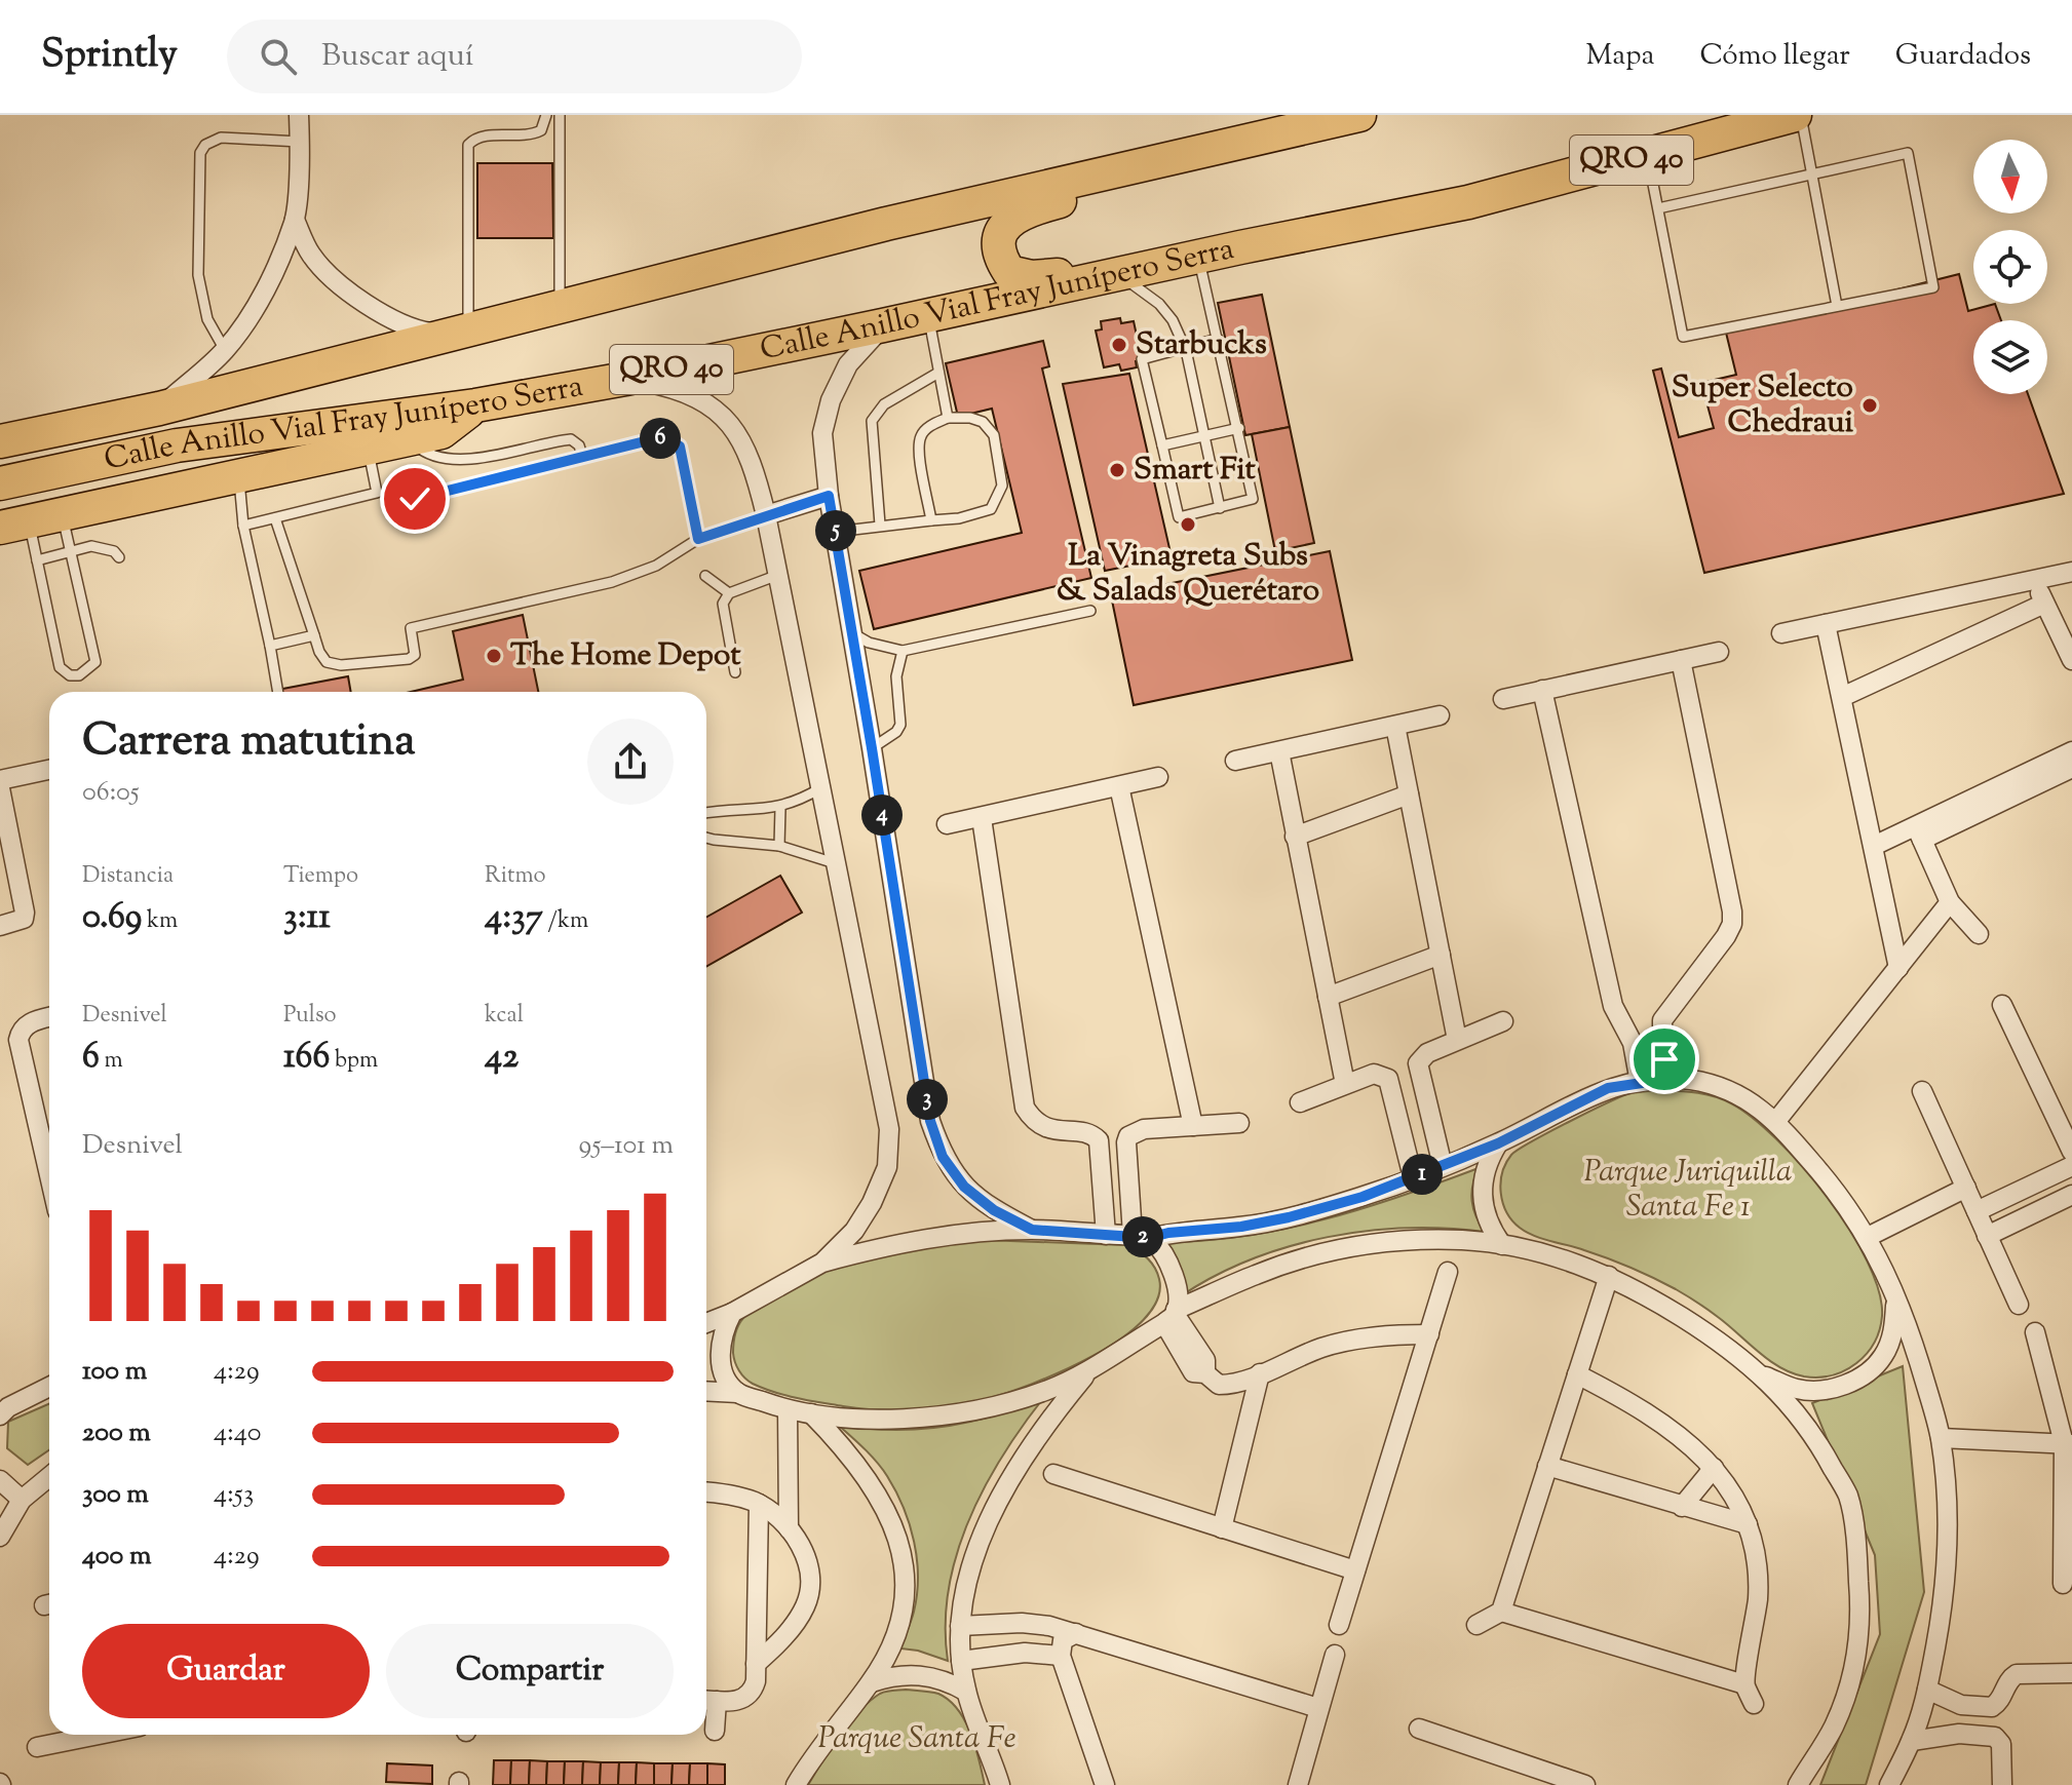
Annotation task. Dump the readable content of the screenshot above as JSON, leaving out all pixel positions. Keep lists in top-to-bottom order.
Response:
{
  "streets": {
    "highway": ["QRO 40", "Calle Anillo Vial Fray Junípero Serra"]
  },
  "parks": ["Parque Juriquilla Santa Fe 1", "Parque Santa Fe"],
  "places": [
    "Starbucks",
    "Super Selecto Chedraui",
    "Smart Fit",
    "La Vinagreta Subs & Salads Querétaro",
    "The Home Depot"
  ],
  "north": "bottom",
  "page": {
    "header": "Sprintly",
    "search": "Buscar aquí",
    "nav": ["Mapa", "Cómo llegar", "Guardados"],
    "pins": [
      "6",
      "5",
      "4",
      "3",
      "1",
      "2"
    ],
    "heading": ["Carrera matutina", "06:05"],
    "stats": [
      ["Distancia", "0.69 km"],
      ["Tiempo", "3:11"],
      ["Ritmo", "4:37 /km"],
      ["Desnivel", "6 m"],
      ["Pulso", "166 bpm"],
      ["kcal", "42"]
    ],
    "chart": ["Desnivel", "95–101 m"],
    "list": [
      {
        "name": "100 m",
        "note": "4:29"
      },
      {
        "name": "200 m",
        "note": "4:40"
      },
      {
        "name": "300 m",
        "note": "4:53"
      },
      {
        "name": "400 m",
        "note": "4:29"
      }
    ],
    "buttons": ["Guardar", "Compartir"]
  }
}
